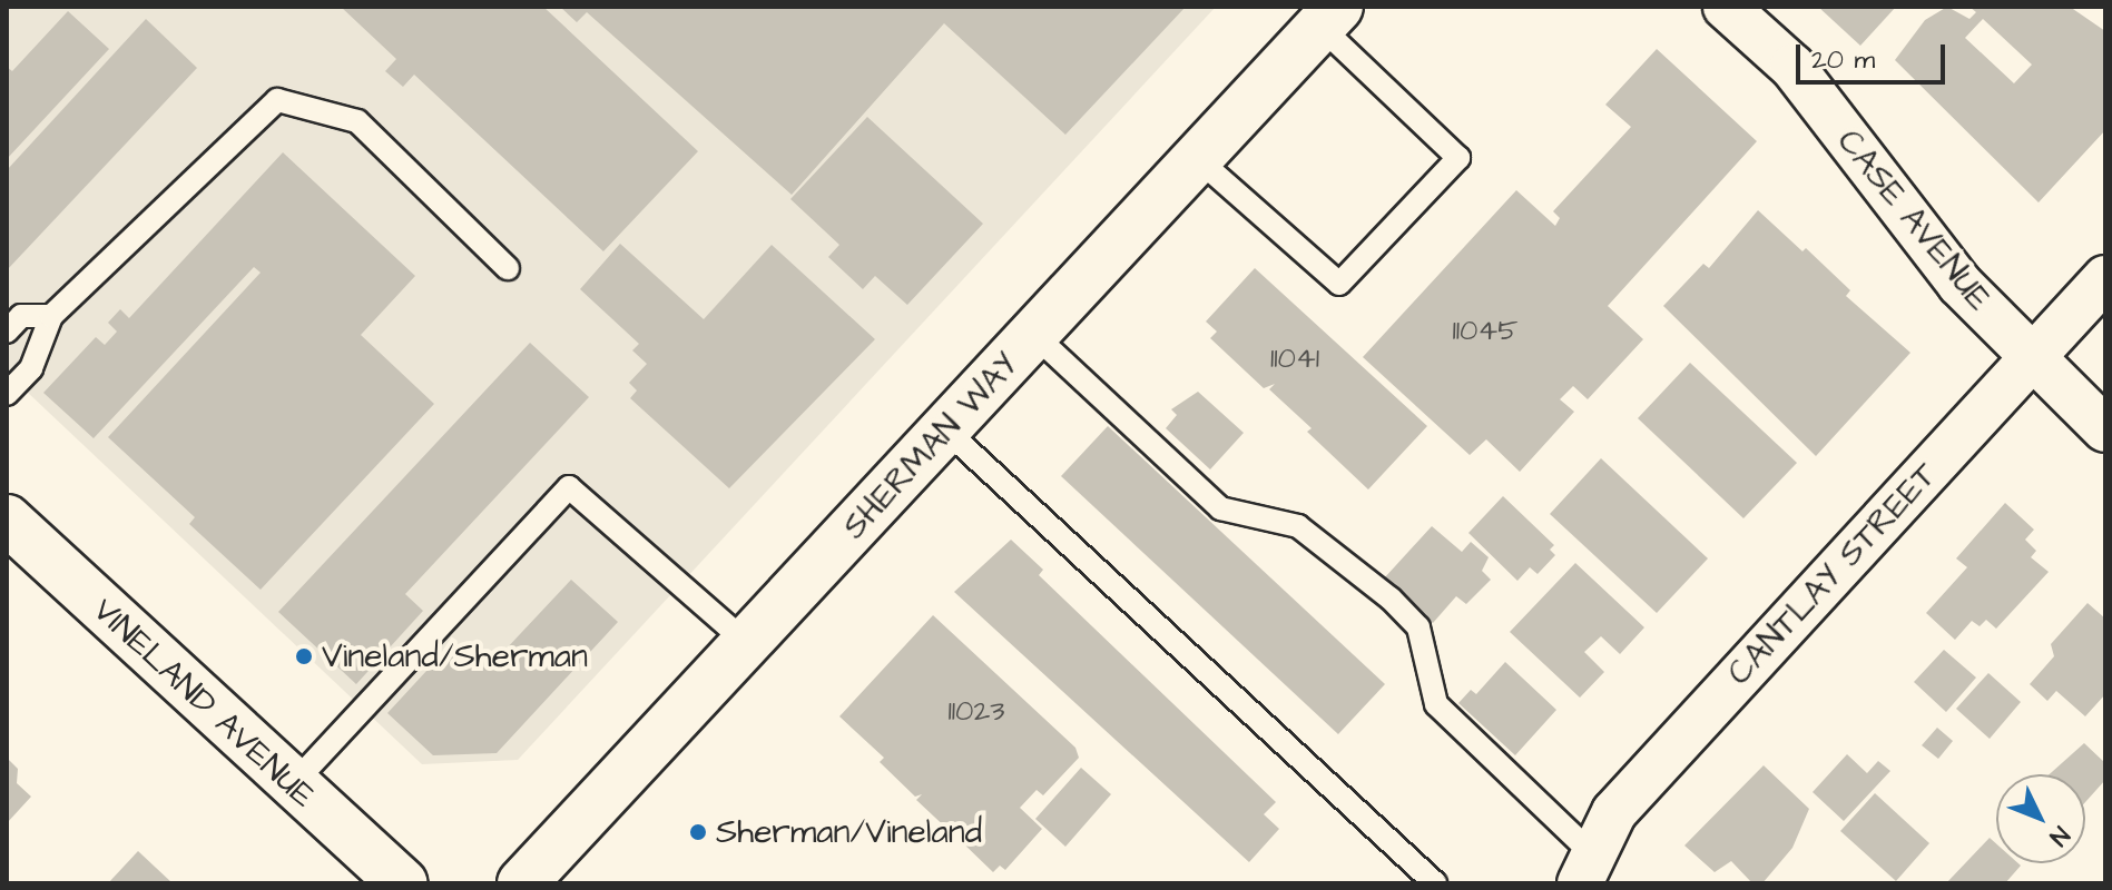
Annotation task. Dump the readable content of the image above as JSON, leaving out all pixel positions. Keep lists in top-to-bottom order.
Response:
{
  "streets": {
    "main road": ["SHERMAN WAY", "VINELAND AVENUE"],
    "street": ["CASE AVENUE", "CANTLAY STREET"]
  },
  "crossings": [
    ["CASE AVENUE", "CANTLAY STREET"]
  ],
  "places": ["Vineland/Sherman", "Sherman/Vineland"],
  "house_numbers": ["11045", "11041", "11023"],
  "scale_bar": "20 m",
  "north": "bottom right"
}
